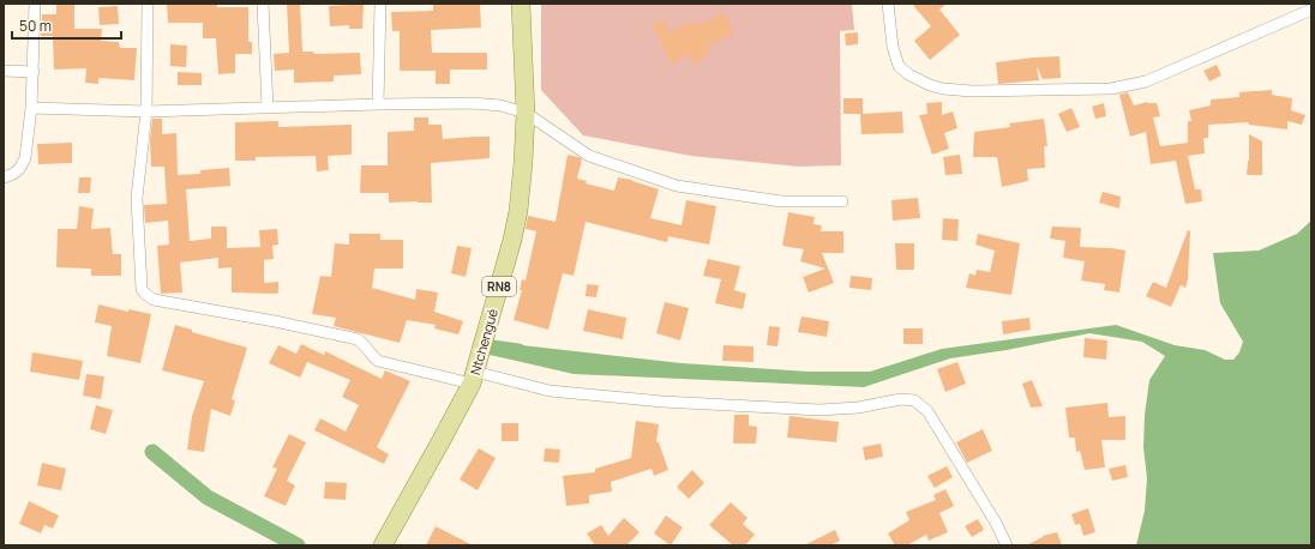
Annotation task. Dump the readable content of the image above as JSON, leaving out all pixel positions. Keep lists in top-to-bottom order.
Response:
{
  "streets": {
    "main road": ["RN8", "Ntchengué"]
  },
  "scale_bar": "50 m"
}
